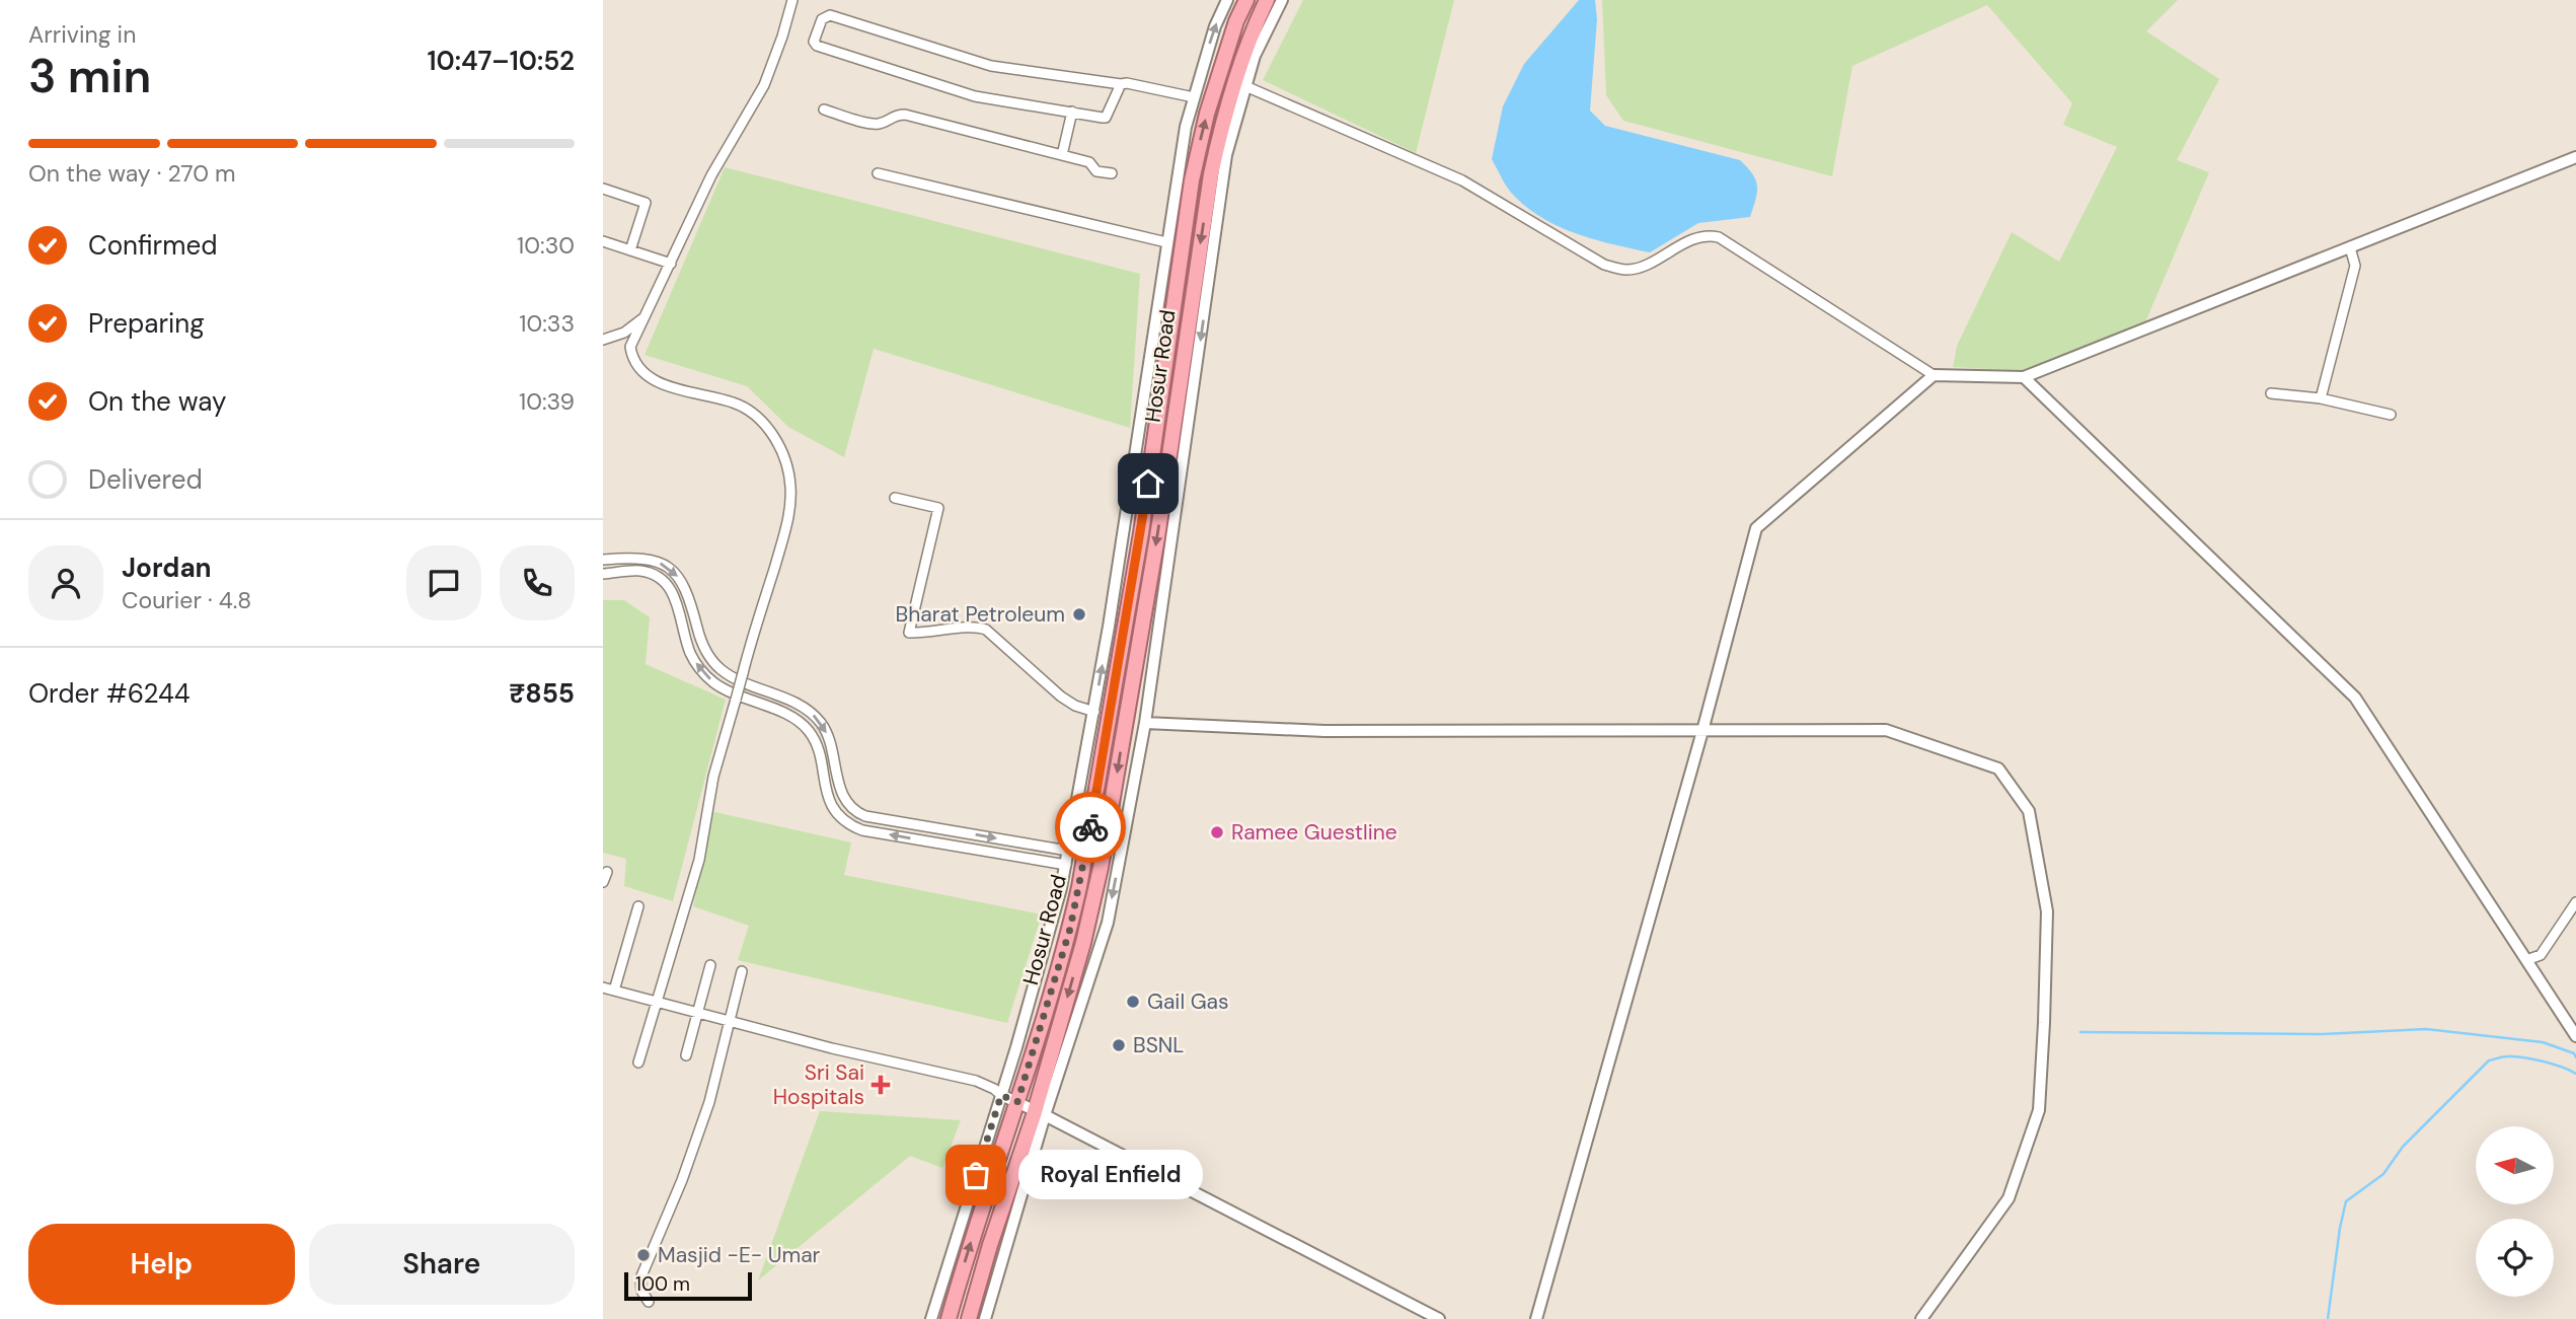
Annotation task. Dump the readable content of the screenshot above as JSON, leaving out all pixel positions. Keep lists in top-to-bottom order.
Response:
{
  "streets": {
    "highway": ["Hosur Road"]
  },
  "places": {
    "other": [
      "Bharat Petroleum",
      "Ramee Guestline",
      "Gail Gas",
      "BSNL",
      "Royal Enfield",
      "Masjid -E- Umar"
    ],
    "health": ["Sri Sai Hospitals"]
  },
  "scale_bar": "100 m",
  "north": "left",
  "page": {
    "heading": ["3 min", "Arriving in", "10:47–10:52"],
    "panel": [
      "Jordan",
      "Courier · 4.8",
      "Order #6244",
      "₹855"
    ],
    "bar": "On the way · 270 m",
    "list": [
      ["Confirmed", "10:30"],
      ["Preparing", "10:33"],
      ["On the way", "10:39"],
      "Delivered"
    ],
    "bubble": "Royal Enfield",
    "buttons": ["Help", "Share"],
    "scale": "100 m"
  }
}
